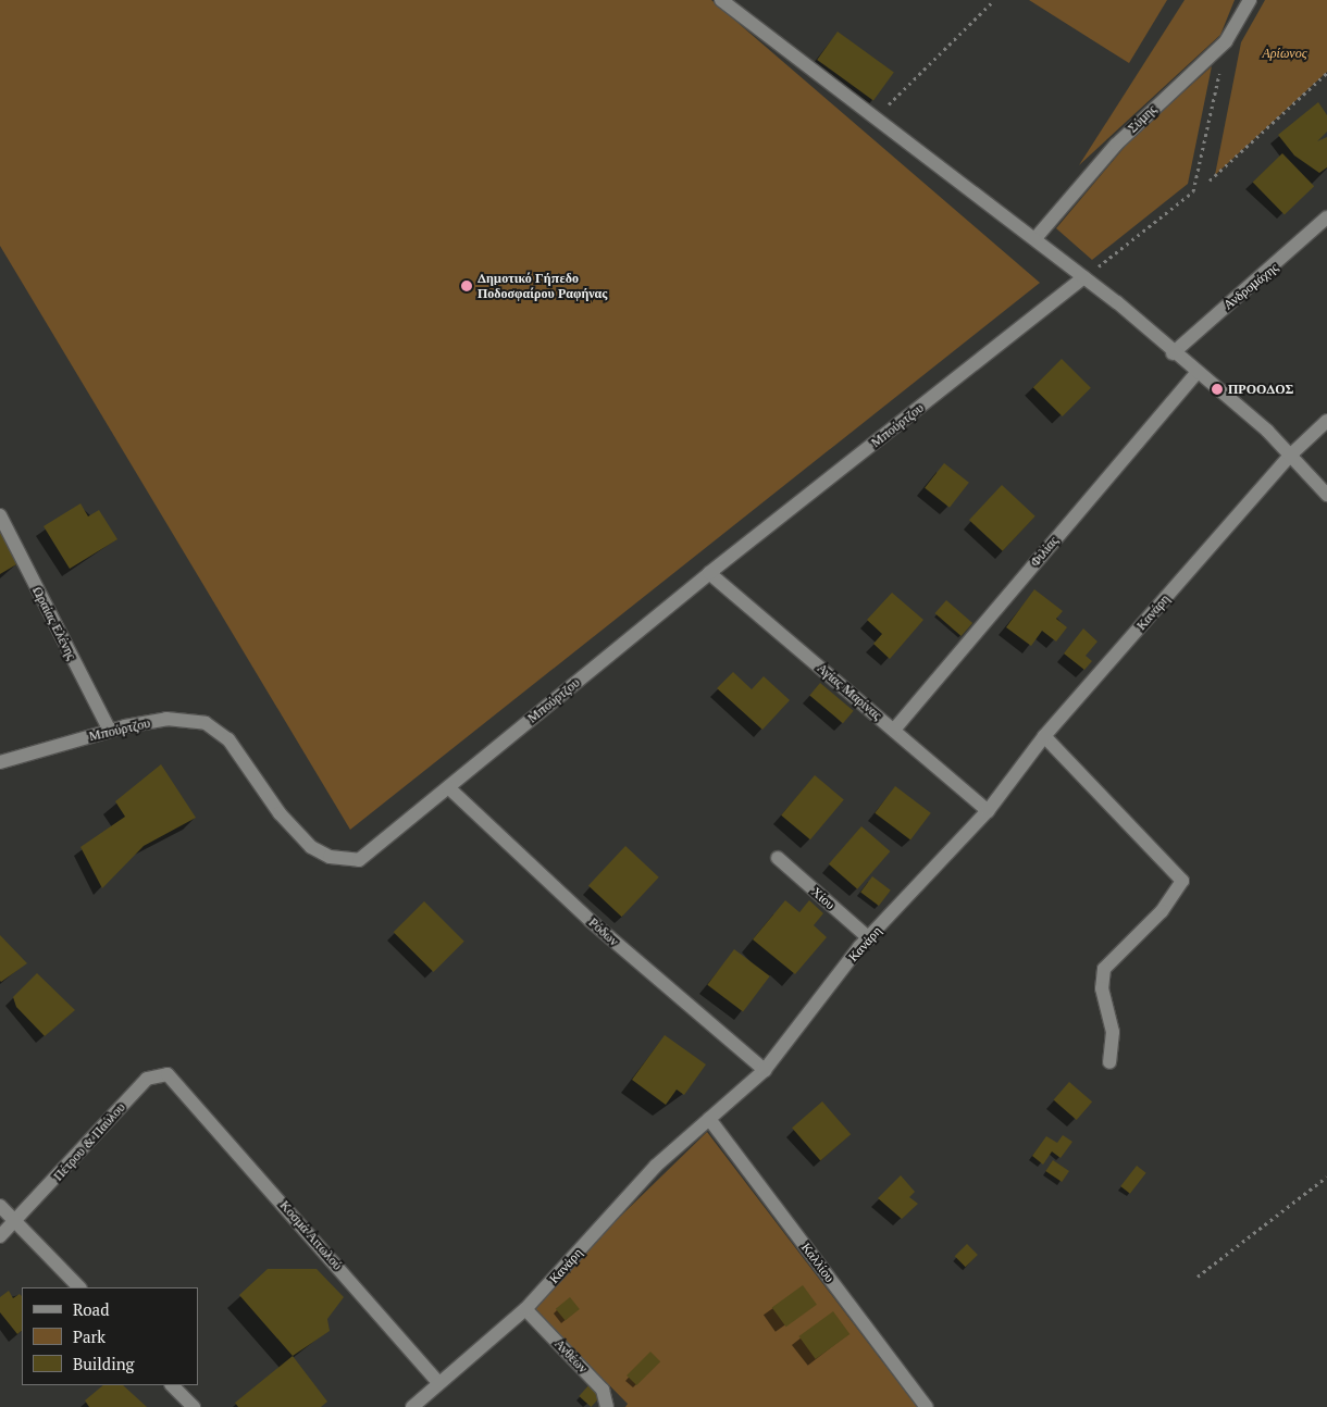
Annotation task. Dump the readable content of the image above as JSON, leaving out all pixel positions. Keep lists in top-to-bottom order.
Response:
{
  "streets": {
    "street": [
      "Σύμης",
      "Ανδρομάχης",
      "Μπούρτζου",
      "Φιλίας",
      "Κανάρη",
      "Ωραίας Ελένης",
      "Αγίας Μαρίνας",
      "Χίου",
      "Ρόδων",
      "Πέτρου & Παύλου",
      "Κοσμά Αιτωλού",
      "Καλλίου",
      "Ανθέων"
    ]
  },
  "crossings": [
    ["Μπούρτζου", "Ωραίας Ελένης"],
    ["Μπούρτζου", "Αγίας Μαρίνας"],
    ["Μπούρτζου", "Ρόδων"],
    ["Φιλίας", "Αγίας Μαρίνας"],
    ["Κανάρη", "Αγίας Μαρίνας"],
    ["Κανάρη", "Χίου"],
    ["Κανάρη", "Ρόδων"],
    ["Κανάρη", "Κοσμά Αιτωλού"],
    ["Κανάρη", "Καλλίου"],
    ["Κανάρη", "Ανθέων"],
    ["Πέτρου & Παύλου", "Κοσμά Αιτωλού"]
  ],
  "parks": ["Αρίωνος"],
  "places": ["Δημοτικό Γήπεδο Ποδοσφαίρου Ραφήνας", "ΠΡΟΟΔΟΣ"],
  "legend": ["Road", "Park", "Building"]
}
